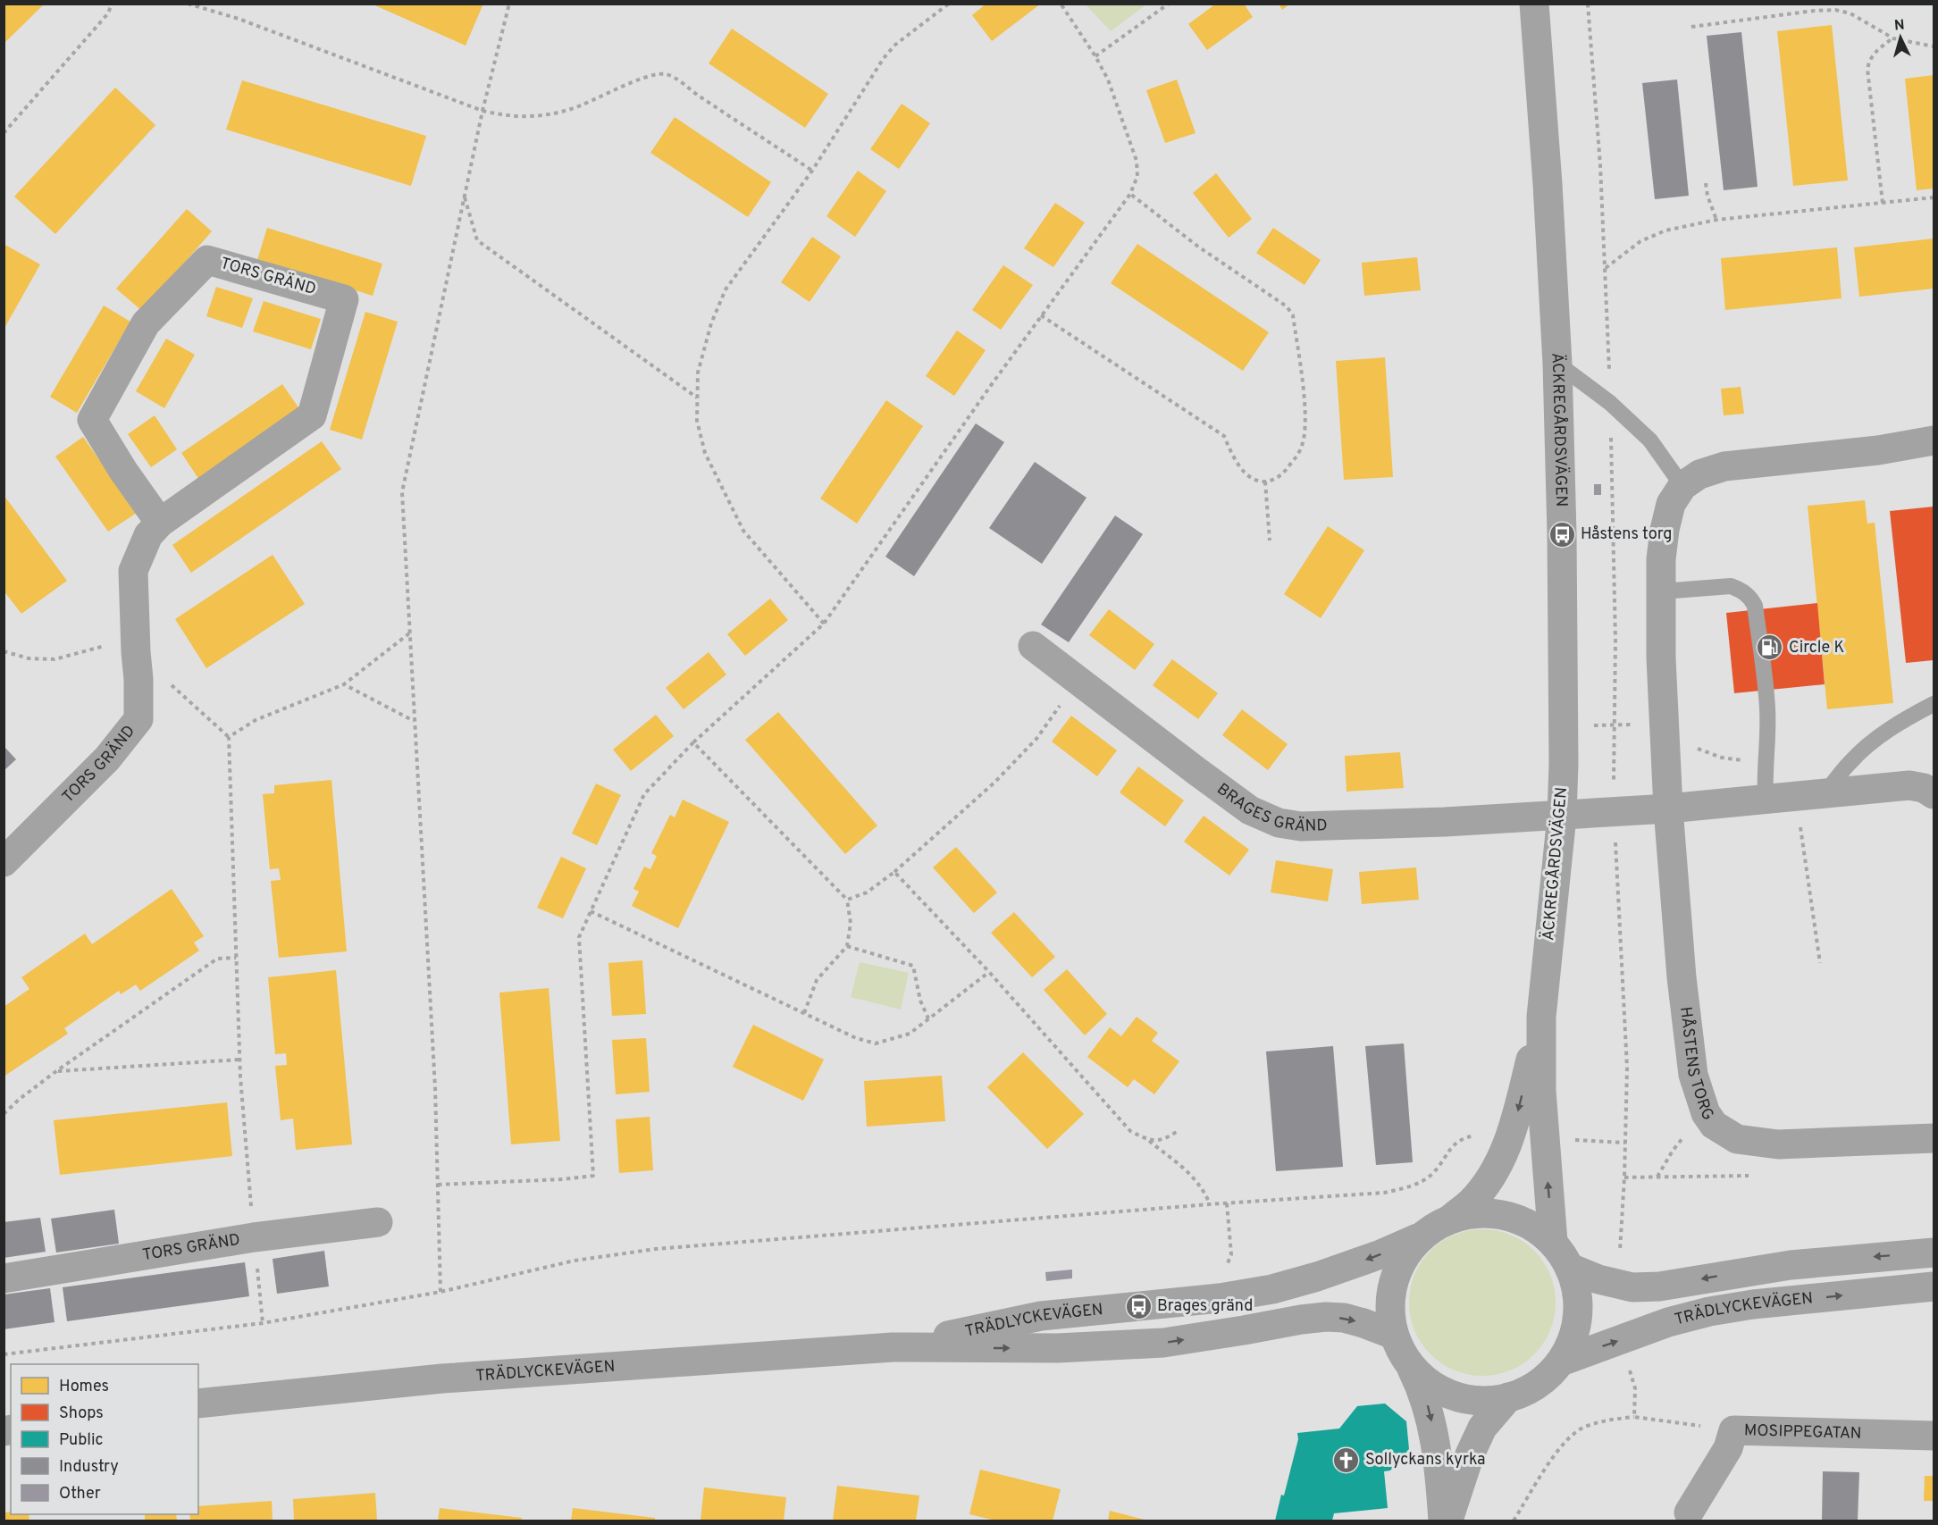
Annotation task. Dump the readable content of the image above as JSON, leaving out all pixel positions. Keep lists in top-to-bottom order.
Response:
{
  "streets": {
    "street": [
      "TORS GRÄND",
      "ÄCKREGÅRDSVÄGEN",
      "BRAGES GRÄND",
      "HÅSTENS TORG",
      "TRÄDLYCKEVÄGEN",
      "MOSIPPEGATAN"
    ]
  },
  "crossings": [
    ["ÄCKREGÅRDSVÄGEN", "BRAGES GRÄND"],
    ["ÄCKREGÅRDSVÄGEN", "TRÄDLYCKEVÄGEN"]
  ],
  "places": {
    "bus stop": ["Håstens torg", "Brages gränd"],
    "fuel station": ["Circle K"],
    "church": ["Sollyckans kyrka"]
  },
  "legend": [
    "Homes",
    "Shops",
    "Public",
    "Industry",
    "Other"
  ],
  "north": "top"
}
